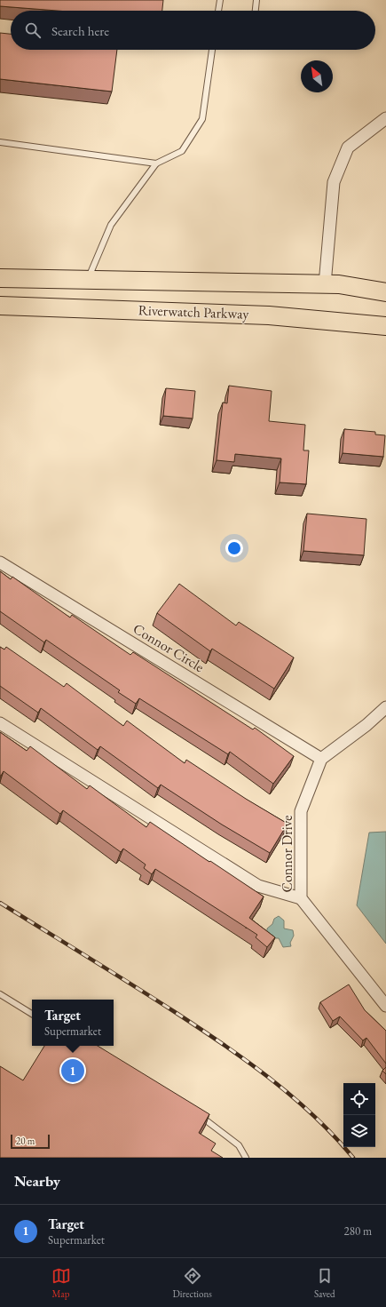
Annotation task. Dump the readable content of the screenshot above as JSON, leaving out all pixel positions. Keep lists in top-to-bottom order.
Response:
{
  "streets": {
    "main road": ["Riverwatch Parkway"],
    "street": ["Connor Circle", "Connor Drive"]
  },
  "crossings": [
    ["Connor Circle", "Connor Drive"]
  ],
  "scale_bar": "20 m",
  "north": "top left",
  "page": {
    "search": "Search here",
    "popup": ["Target", "Supermarket"],
    "pins": "1",
    "scale": "20 m",
    "heading": "Nearby",
    "list": [
      {
        "mark": "1",
        "name": "Target",
        "note": "Supermarket",
        "value": "280 m"
      }
    ],
    "nav": ["Map", "Directions", "Saved"]
  }
}
